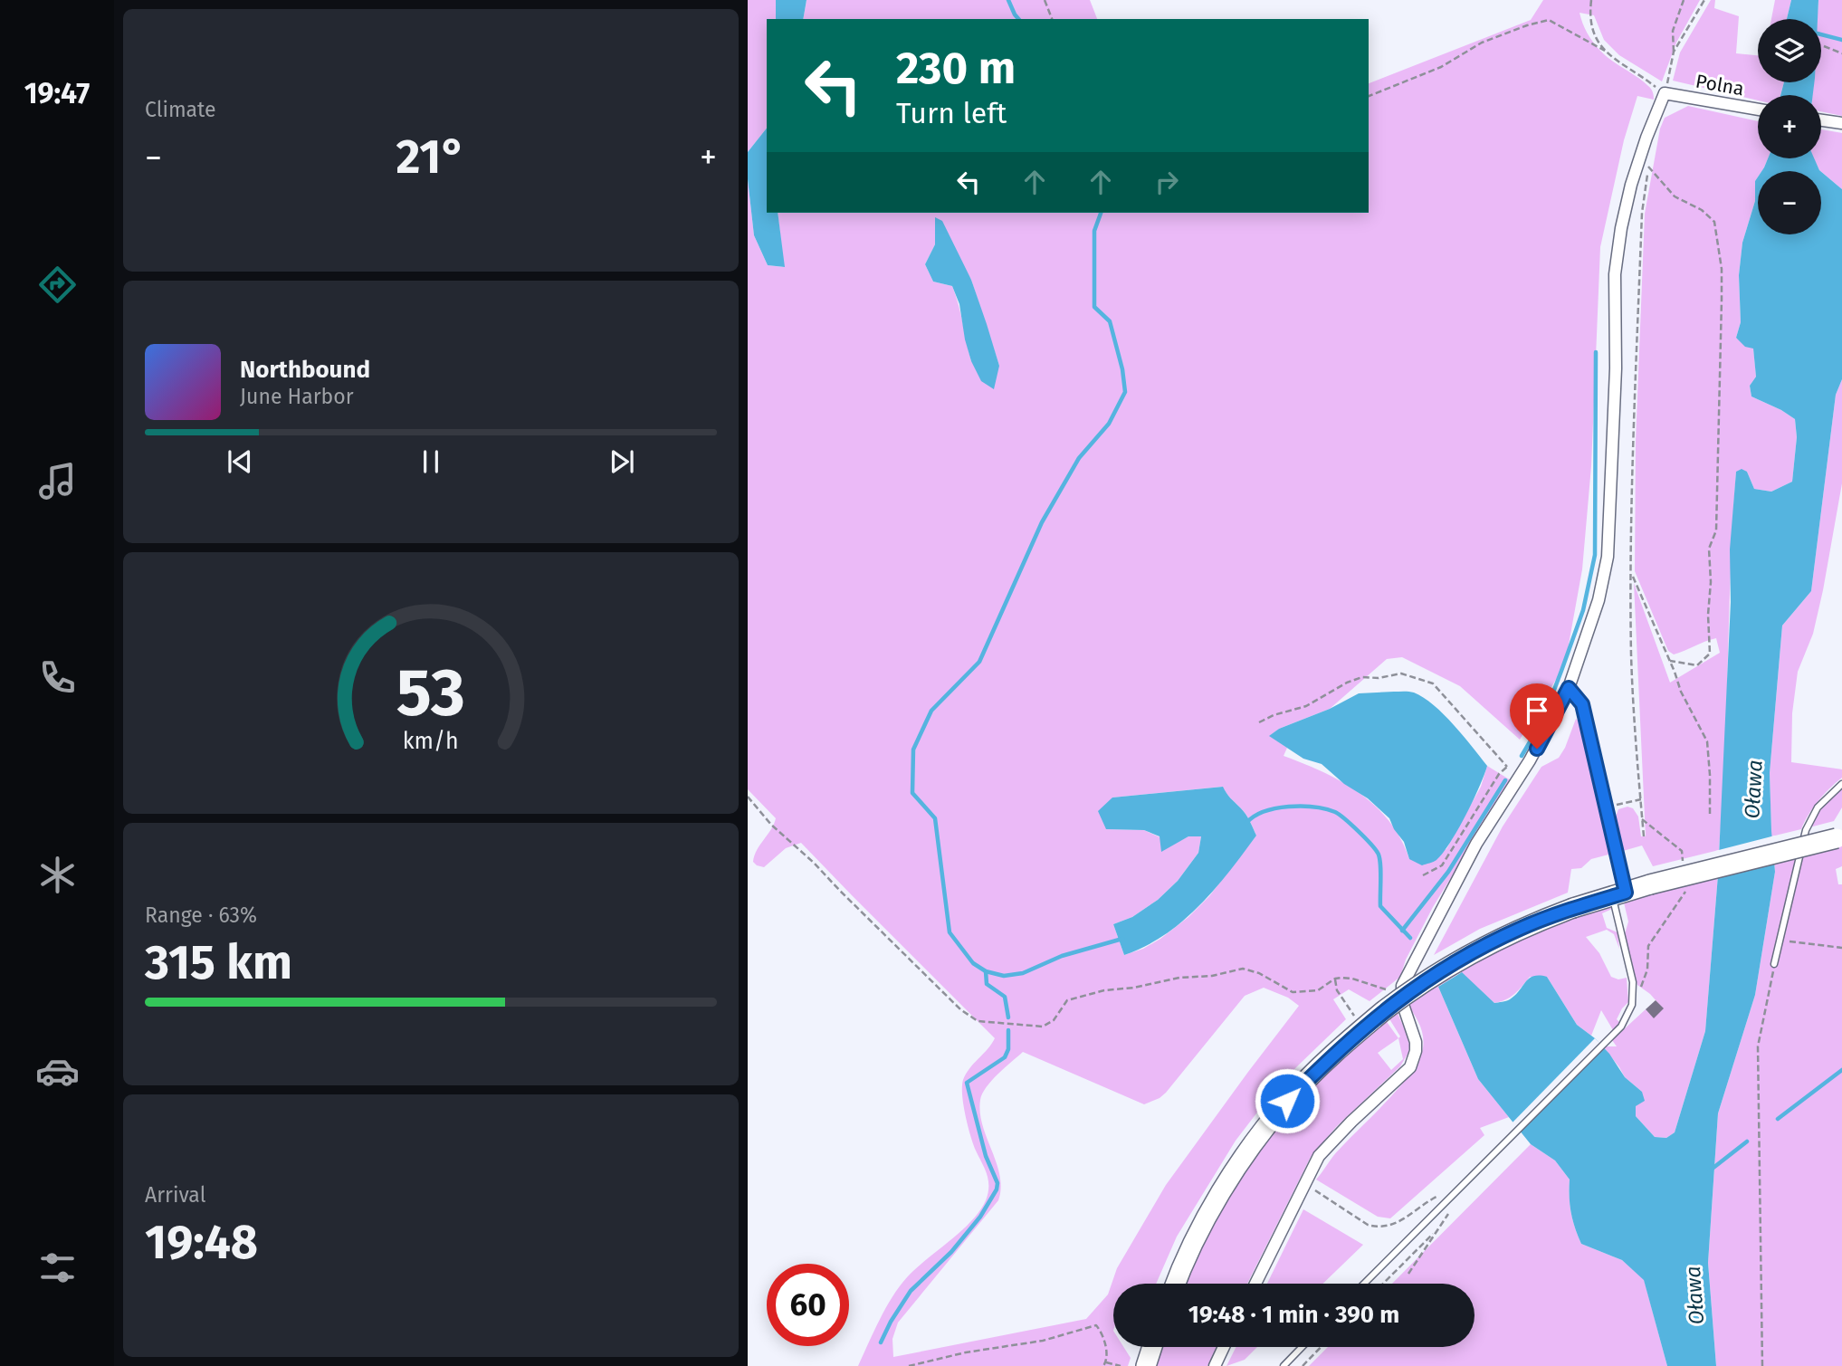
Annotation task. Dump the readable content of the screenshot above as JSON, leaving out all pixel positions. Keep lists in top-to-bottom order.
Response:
{
  "streets": {
    "street": ["Polna"]
  },
  "water": ["Oława"],
  "page": {
    "tabs": "19:47",
    "tile": [
      "Climate",
      ["Range · 63%", "315 km"],
      ["Arrival", "19:48"]
    ],
    "map_buttons": ["+", "−"],
    "turn": ["230 m", "Turn left"],
    "heat": ["−", "21°", "+"],
    "song": ["Northbound", "June Harbor"],
    "limit": "60",
    "trip": "19:48 · 1 min · 390 m",
    "gauge": ["53", "km/h"]
  }
}
